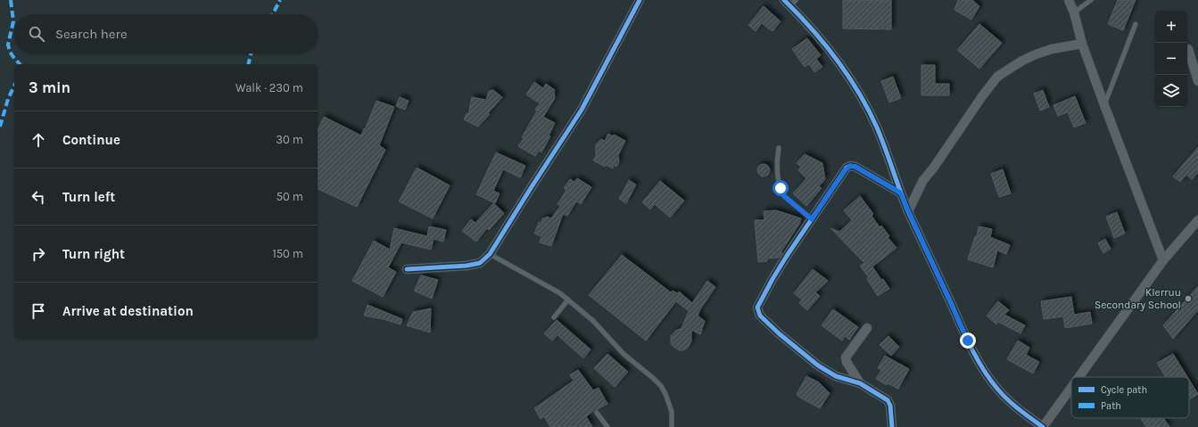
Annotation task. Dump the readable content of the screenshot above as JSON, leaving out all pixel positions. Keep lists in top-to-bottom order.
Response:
{
  "places": ["Klerruu Secondary School"],
  "legend": ["Cycle path", "Path"],
  "page": {
    "map_buttons": ["+", "−"],
    "search": "Search here",
    "heading": ["3 min", "Walk · 230 m"],
    "list": [
      ["Continue", "30 m"],
      ["Turn left", "50 m"],
      ["Turn right", "150 m"],
      "Arrive at destination"
    ]
  }
}
